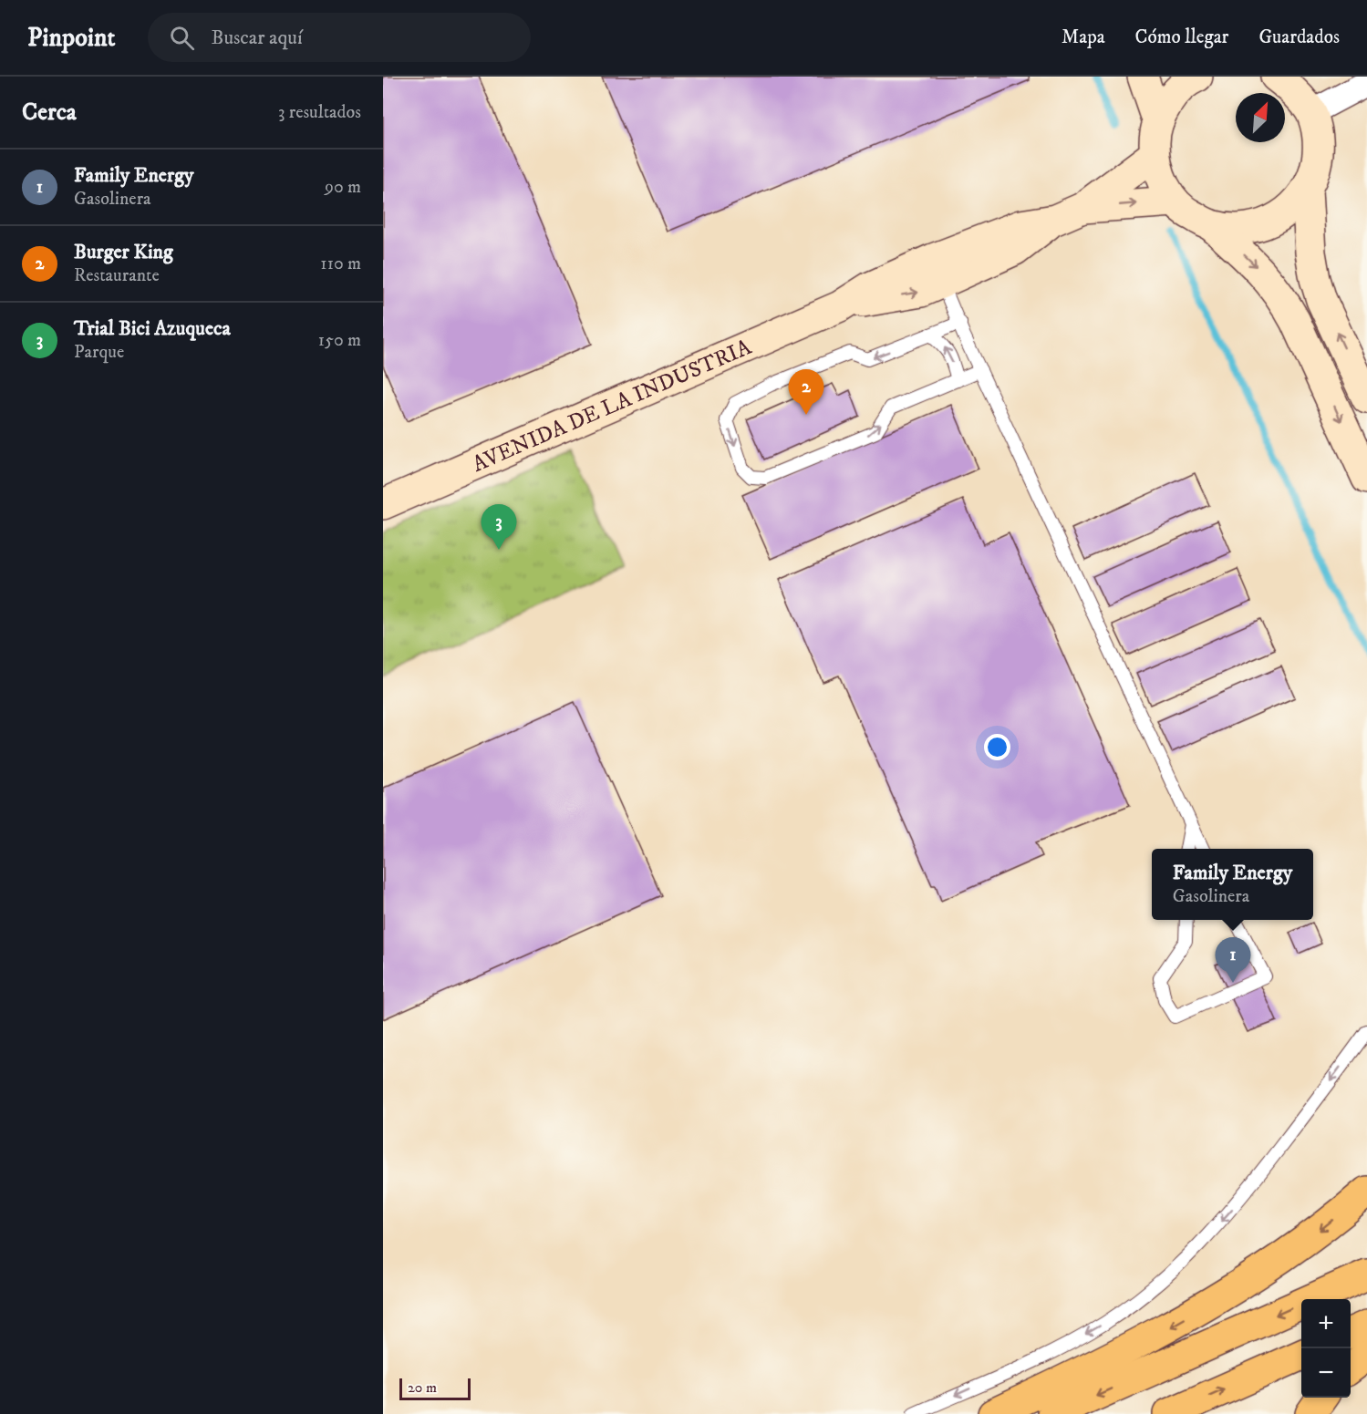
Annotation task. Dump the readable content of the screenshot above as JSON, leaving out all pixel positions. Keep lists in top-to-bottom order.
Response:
{
  "streets": {
    "street": ["AVENIDA DE LA INDUSTRIA"]
  },
  "scale_bar": "20 m",
  "north": "top right",
  "page": {
    "header": "Pinpoint",
    "search": "Buscar aquí",
    "nav": ["Mapa", "Cómo llegar", "Guardados"],
    "heading": ["Cerca", "3 resultados"],
    "list": [
      {
        "mark": "1",
        "name": "Family Energy",
        "note": "Gasolinera",
        "value": "90 m"
      },
      {
        "mark": "2",
        "name": "Burger King",
        "note": "Restaurante",
        "value": "110 m"
      },
      {
        "mark": "3",
        "name": "Trial Bici Azuqueca",
        "note": "Parque",
        "value": "150 m"
      }
    ],
    "pins": ["2", "3", "1"],
    "popup": ["Family Energy", "Gasolinera"],
    "map_buttons": ["+", "−"],
    "scale": "20 m"
  }
}
